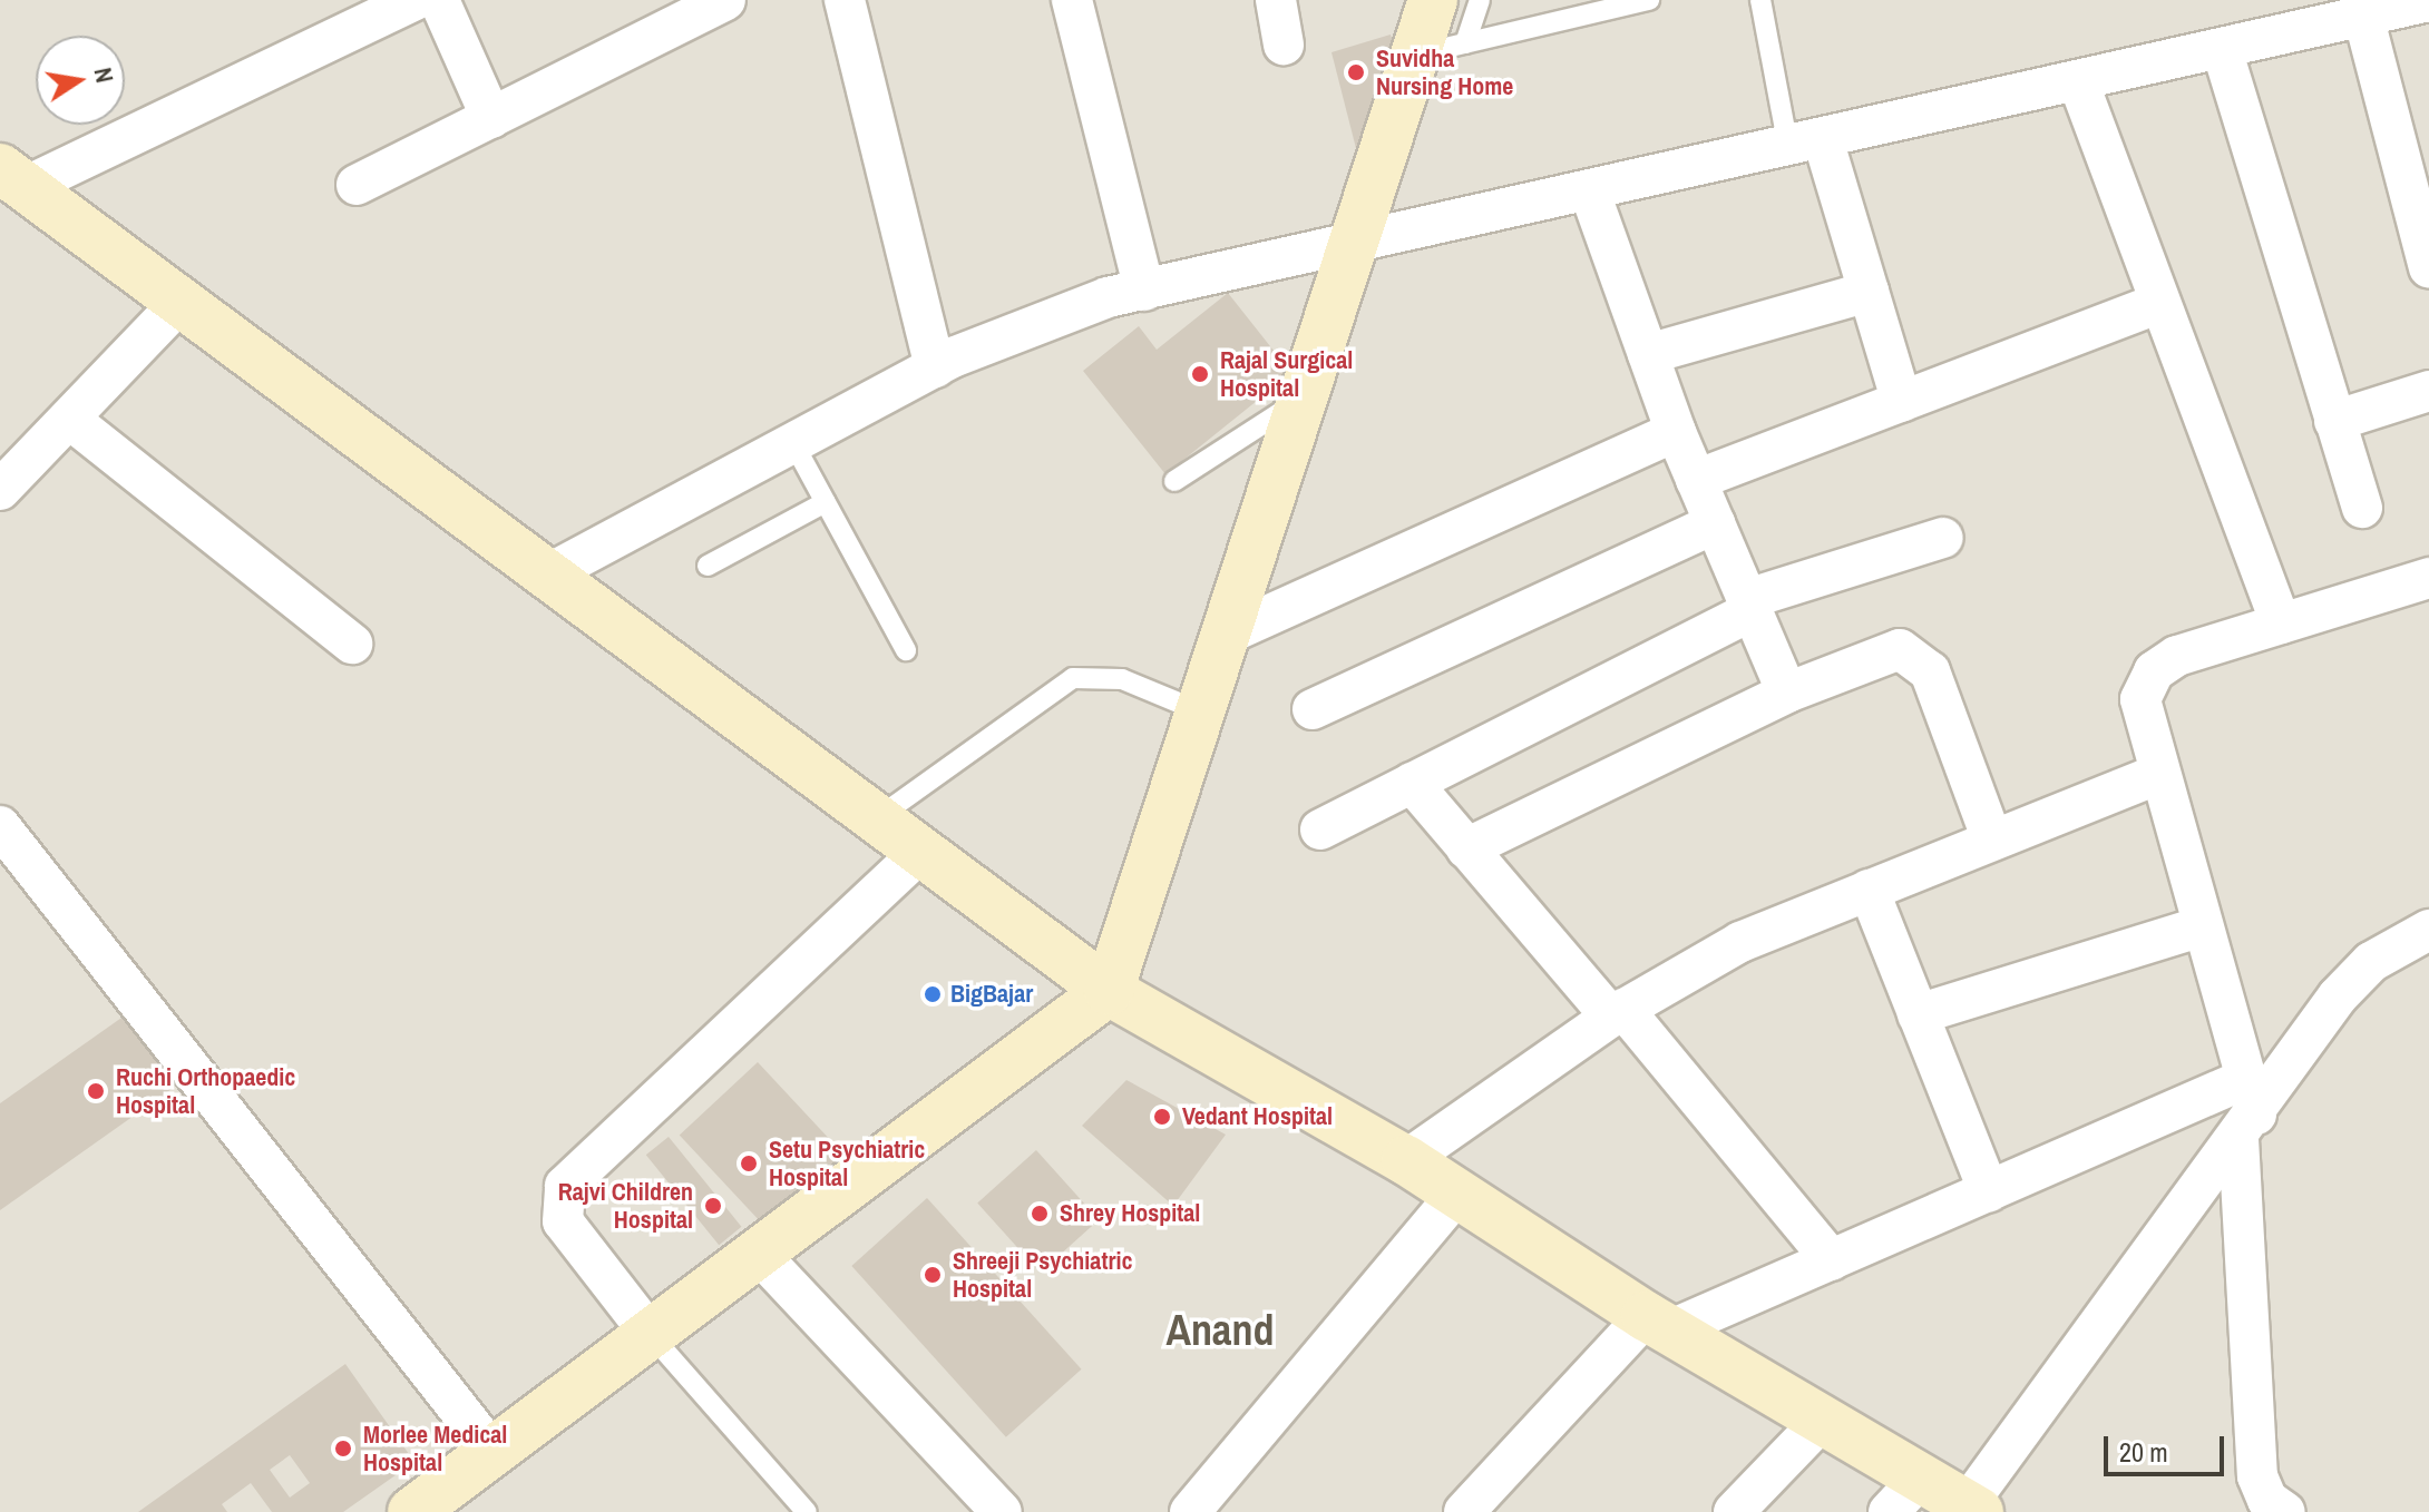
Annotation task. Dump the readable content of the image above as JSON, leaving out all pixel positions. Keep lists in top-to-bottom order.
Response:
{
  "districts": ["Anand"],
  "places": [
    "Suvidha Nursing Home",
    "Rajal Surgical Hospital",
    "BigBajar",
    "Ruchi Orthopaedic Hospital",
    "Vedant Hospital",
    "Setu Psychiatric Hospital",
    "Rajvi Children Hospital",
    "Shrey Hospital",
    "Shreeji Psychiatric Hospital",
    "Morlee Medical Hospital"
  ],
  "scale_bar": "20 m",
  "north": "right"
}
